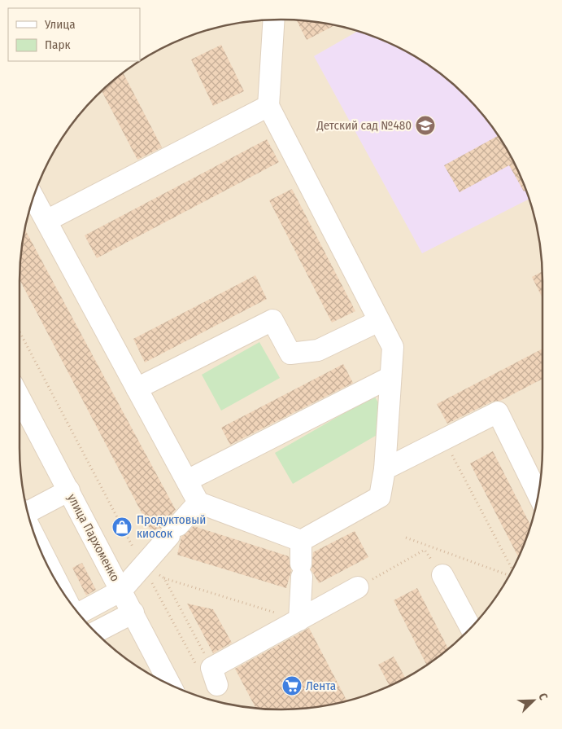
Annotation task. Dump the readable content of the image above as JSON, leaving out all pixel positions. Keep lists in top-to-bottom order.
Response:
{
  "streets": {
    "street": ["улица Пархоменко"]
  },
  "places": {
    "school or university": ["Детский сад №480"],
    "shop": ["Продуктовый киосок"],
    "supermarket": ["Лента"]
  },
  "legend": ["Улица", "Парк"],
  "north": "top right"
}
